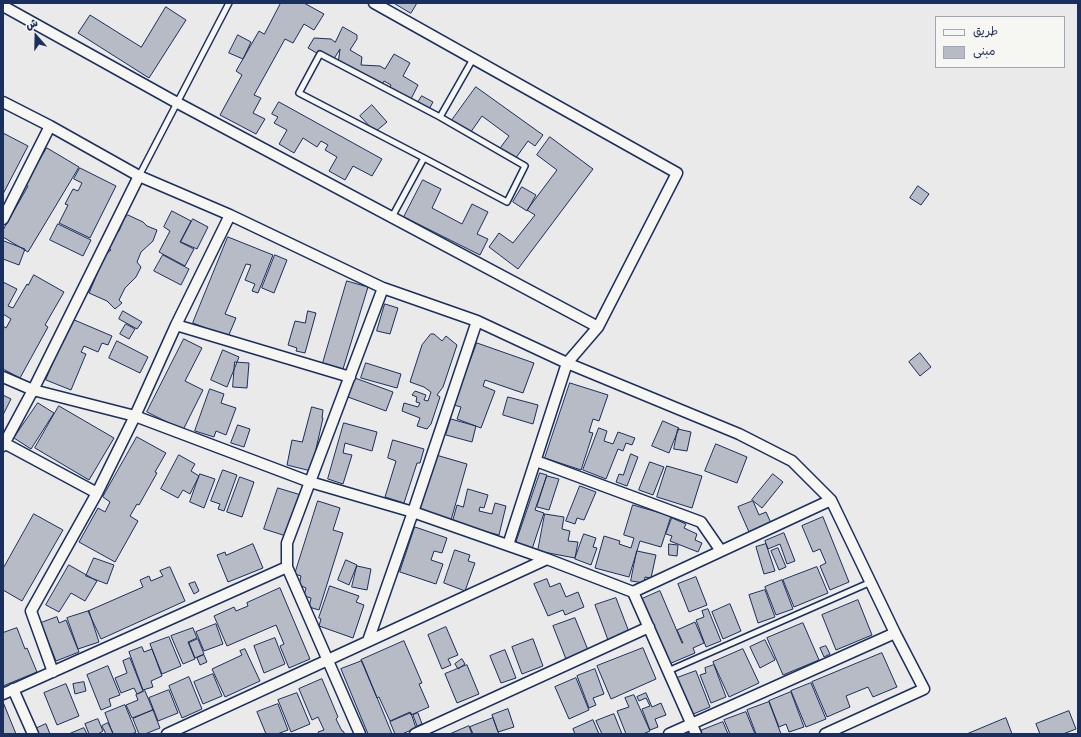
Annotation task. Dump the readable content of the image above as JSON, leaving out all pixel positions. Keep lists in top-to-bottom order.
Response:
{
  "legend": ["طريق", "مبنى"],
  "north": "top"
}
